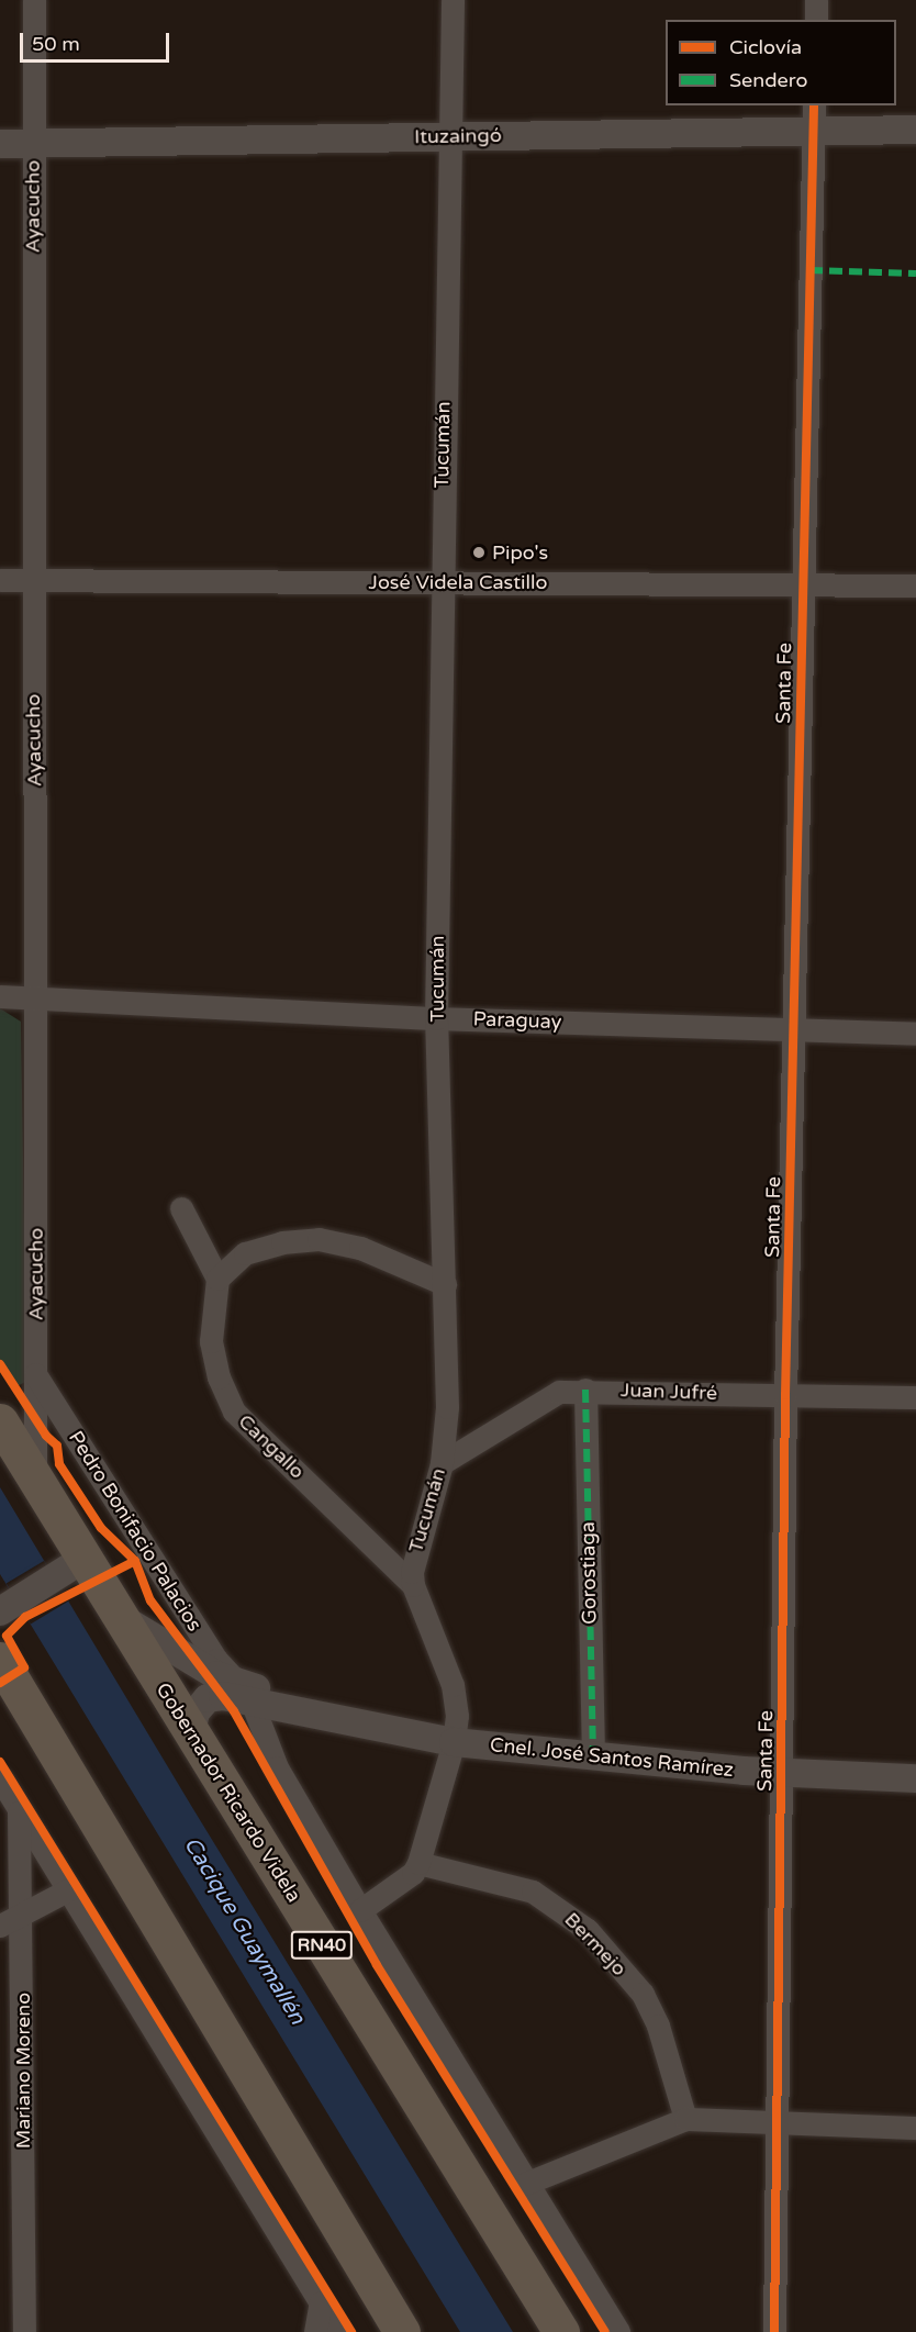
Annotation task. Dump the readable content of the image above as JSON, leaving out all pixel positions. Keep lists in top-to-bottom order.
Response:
{
  "streets": {
    "highway": ["Gobernador Ricardo Videla", "RN40"],
    "street": [
      "Ituzaingó",
      "Ayacucho",
      "Tucumán",
      "José Videla Castillo",
      "Santa Fe",
      "Paraguay",
      "Juan Jufré",
      "Cangallo",
      "Pedro Bonifacio Palacios",
      "Gorostiaga",
      "Cnel. José Santos Ramírez",
      "Bermejo",
      "Mariano Moreno"
    ]
  },
  "crossings": [
    ["Ituzaingó", "Ayacucho"],
    ["Ituzaingó", "Tucumán"],
    ["Ituzaingó", "Santa Fe"],
    ["Ayacucho", "José Videla Castillo"],
    ["Ayacucho", "Paraguay"],
    ["Ayacucho", "Pedro Bonifacio Palacios"],
    ["Ayacucho", "Gobernador Ricardo Videla"],
    ["Tucumán", "José Videla Castillo"],
    ["Tucumán", "Paraguay"],
    ["Tucumán", "Juan Jufré"],
    ["Tucumán", "Cangallo"],
    ["Tucumán", "Pedro Bonifacio Palacios"],
    ["Tucumán", "Cnel. José Santos Ramírez"],
    ["Tucumán", "Bermejo"],
    ["José Videla Castillo", "Santa Fe"],
    ["Santa Fe", "Paraguay"],
    ["Santa Fe", "Juan Jufré"],
    ["Santa Fe", "Cnel. José Santos Ramírez"],
    ["Juan Jufré", "Gorostiaga"],
    ["Pedro Bonifacio Palacios", "Cnel. José Santos Ramírez"],
    ["Gorostiaga", "Cnel. José Santos Ramírez"],
    ["Cnel. José Santos Ramírez", "Gobernador Ricardo Videla"]
  ],
  "water": ["Cacique Guaymallén"],
  "places": ["Pipo's"],
  "legend": ["Ciclovía", "Sendero"],
  "scale_bar": "50 m"
}
